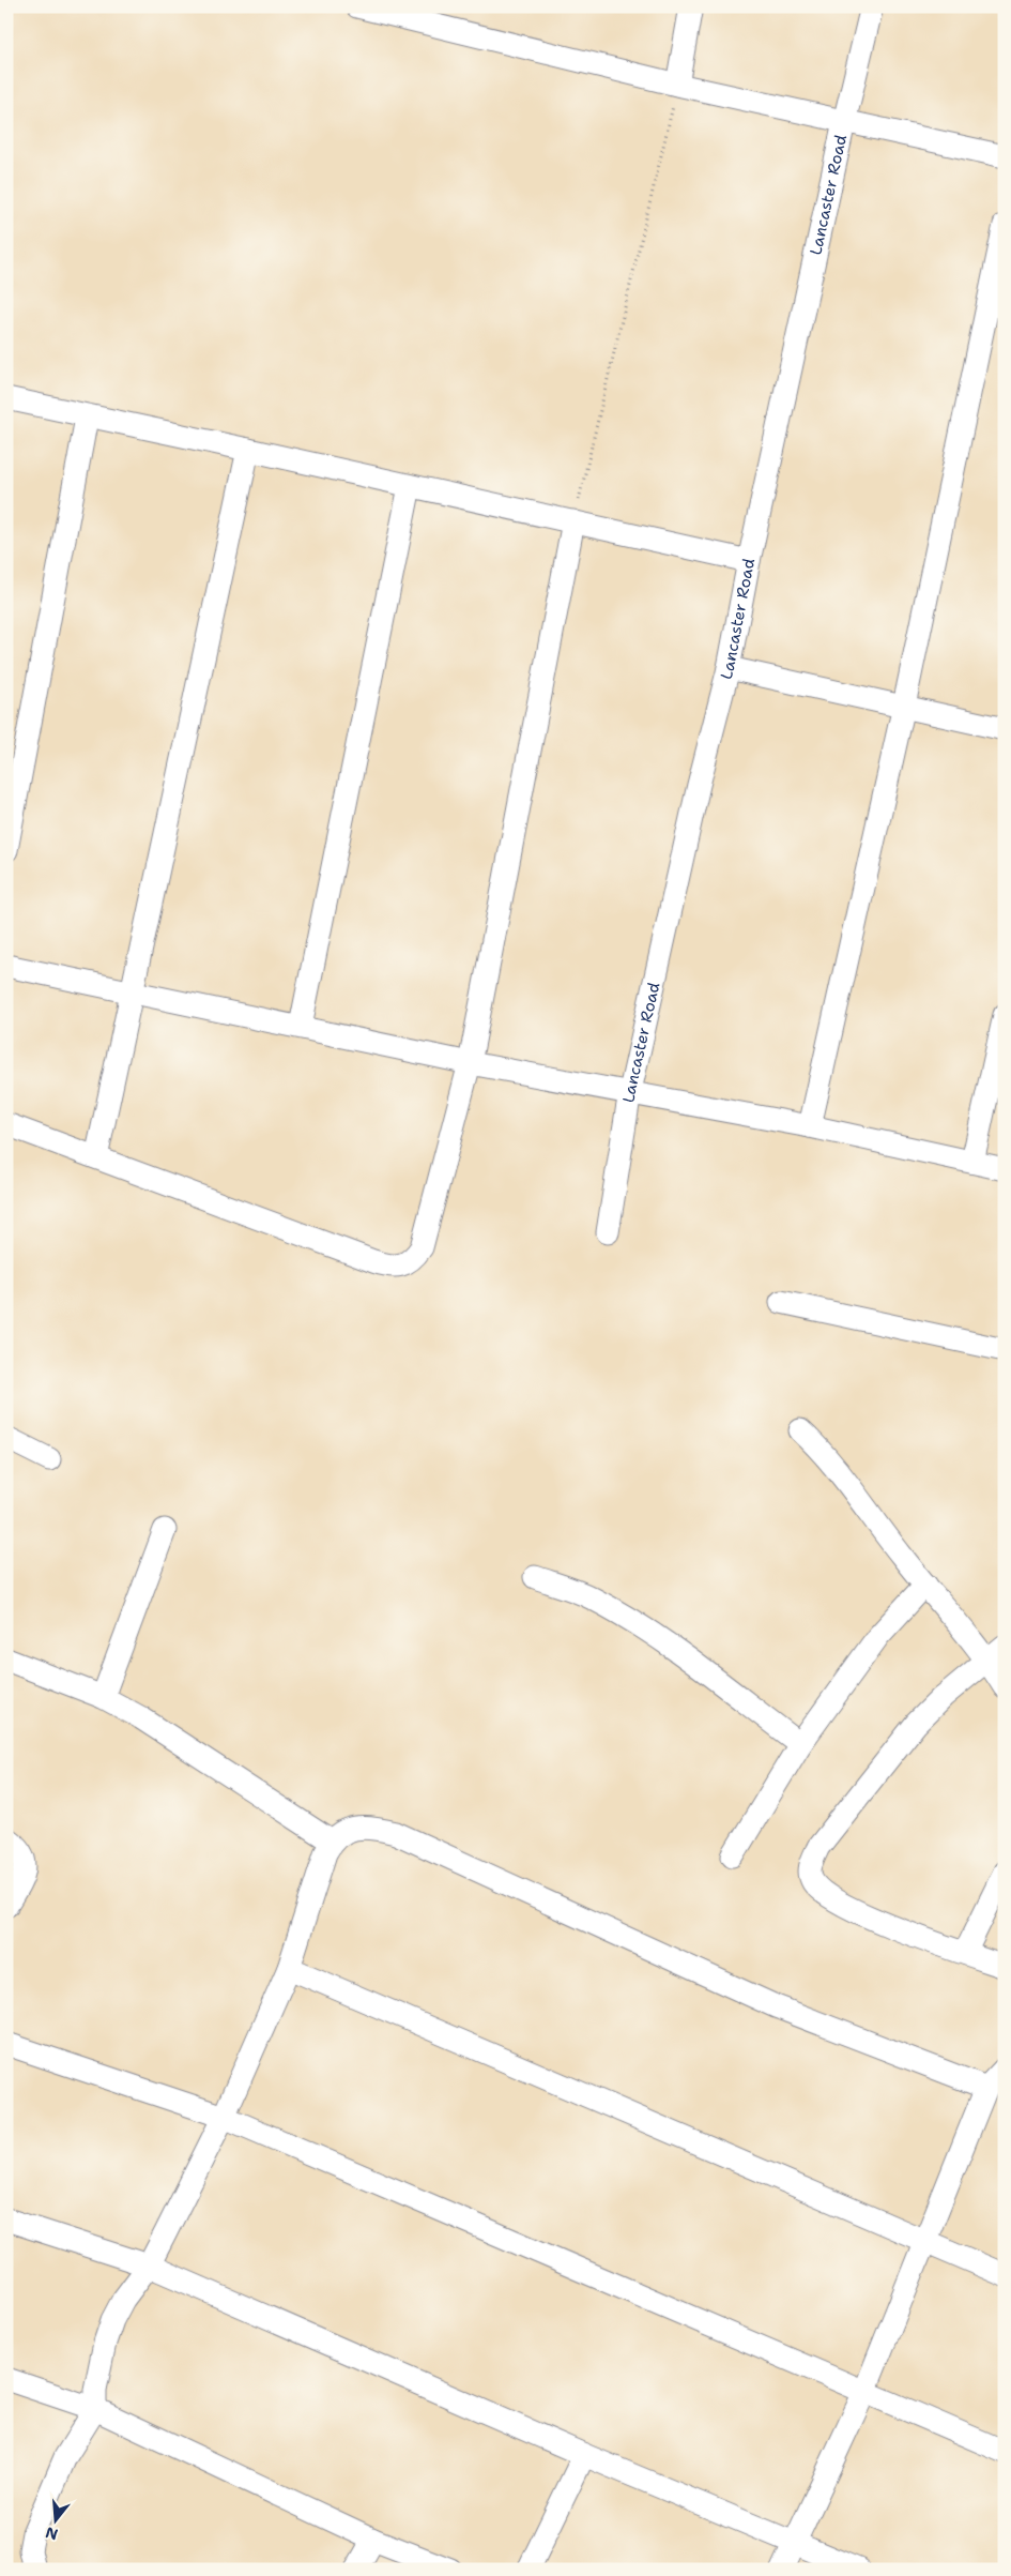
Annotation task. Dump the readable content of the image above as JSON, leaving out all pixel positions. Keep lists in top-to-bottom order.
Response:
{
  "streets": {
    "street": ["Lancaster Road"]
  },
  "north": "bottom"
}
